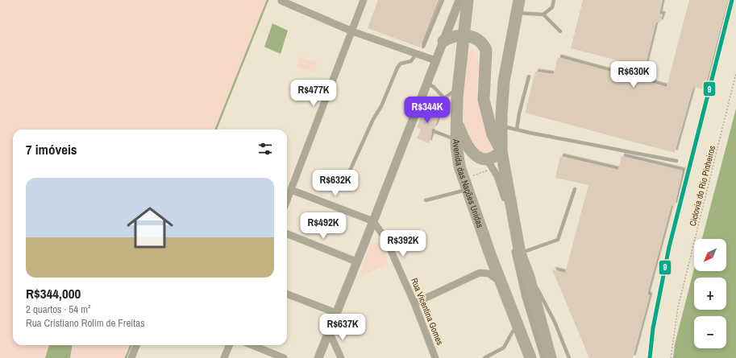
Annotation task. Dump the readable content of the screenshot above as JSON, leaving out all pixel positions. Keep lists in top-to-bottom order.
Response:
{
  "streets": {
    "highway": ["Avenida das Nações Unidas"],
    "street": ["Rua Vicentina Gomes"],
    "path": ["Ciclovia do Rio Pinheiros"]
  },
  "lines": ["transit line 9"],
  "north": "bottom left",
  "page": {
    "price": [
      "R$630K",
      "R$477K",
      "R$344K",
      "R$632K",
      "R$492K",
      "R$392K",
      "R$637K"
    ],
    "heading": "7 imóveis",
    "list": [
      {
        "name": "R$344,000",
        "note": "2 quartos · 54 m² · Rua Cristiano Rolim de Freitas"
      }
    ],
    "map_buttons": ["+", "−"]
  }
}
